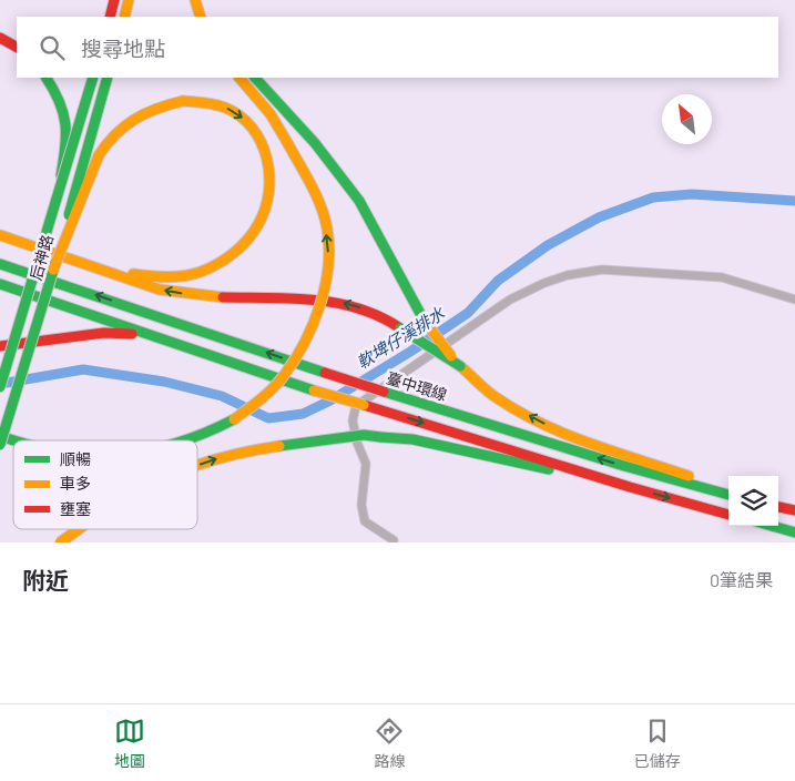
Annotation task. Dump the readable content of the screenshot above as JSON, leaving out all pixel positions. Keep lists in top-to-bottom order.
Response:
{
  "streets": {
    "main road": ["后神路", "臺中環線"]
  },
  "water": ["軟埤仔溪排水"],
  "legend": ["順暢", "車多", "壅塞"],
  "north": "top left",
  "page": {
    "search": "搜尋地點",
    "heading": ["附近", "0筆結果"],
    "nav": ["地圖", "路線", "已儲存"]
  }
}
